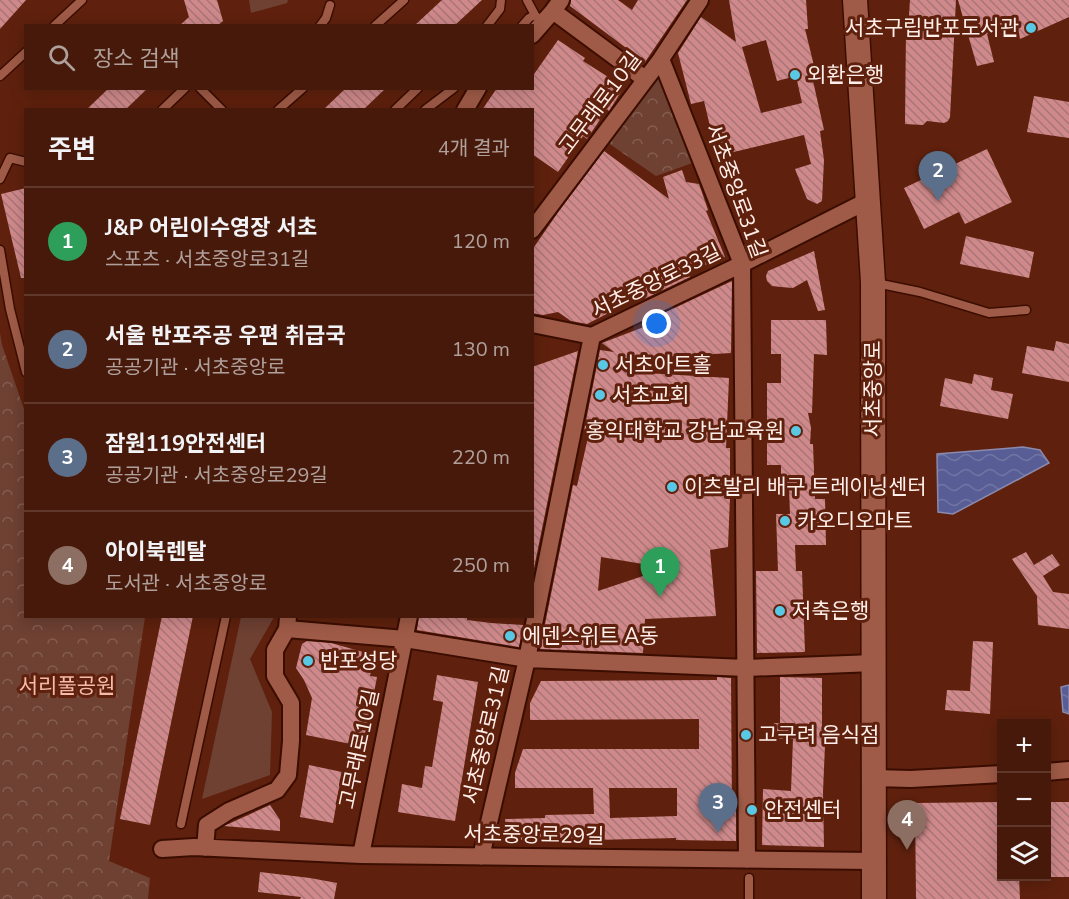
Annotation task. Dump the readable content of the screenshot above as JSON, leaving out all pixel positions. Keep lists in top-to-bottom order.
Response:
{
  "streets": {
    "main road": ["서초중앙로"],
    "street": [
      "고무래로10길",
      "서초중앙로31길",
      "서초중앙로33길",
      "서초중앙로29길"
    ]
  },
  "crossings": [
    ["고무래로10길", "서초중앙로31길"],
    ["고무래로10길", "서초중앙로29길"],
    ["서초중앙로31길", "서초중앙로33길"],
    ["서초중앙로31길", "서초중앙로"],
    ["서초중앙로31길", "서초중앙로29길"],
    ["서초중앙로33길", "서초중앙로"],
    ["서초중앙로", "서초중앙로29길"]
  ],
  "parks": ["서리풀공원"],
  "places": [
    "서초구립반포도서관",
    "외환은행",
    "서초아트홀",
    "서초교회",
    "홍익대학교 강남교육원",
    "이츠발리 배구 트레이닝센터",
    "카오디오마트",
    "저축은행",
    "에덴스위트 A동",
    "반포성당",
    "고구려 음식점",
    "안전센터"
  ],
  "page": {
    "search": "장소 검색",
    "heading": ["주변", "4개 결과"],
    "pins": [
      "2",
      "1",
      "3",
      "4"
    ],
    "list": [
      {
        "mark": "1",
        "name": "J&P 어린이수영장 서초",
        "note": "스포츠 · 서초중앙로31길",
        "value": "120 m"
      },
      {
        "mark": "2",
        "name": "서울 반포주공 우편 취급국",
        "note": "공공기관 · 서초중앙로",
        "value": "130 m"
      },
      {
        "mark": "3",
        "name": "잠원119안전센터",
        "note": "공공기관 · 서초중앙로29길",
        "value": "220 m"
      },
      {
        "mark": "4",
        "name": "아이북렌탈",
        "note": "도서관 · 서초중앙로",
        "value": "250 m"
      }
    ],
    "map_buttons": ["+", "−"]
  }
}
